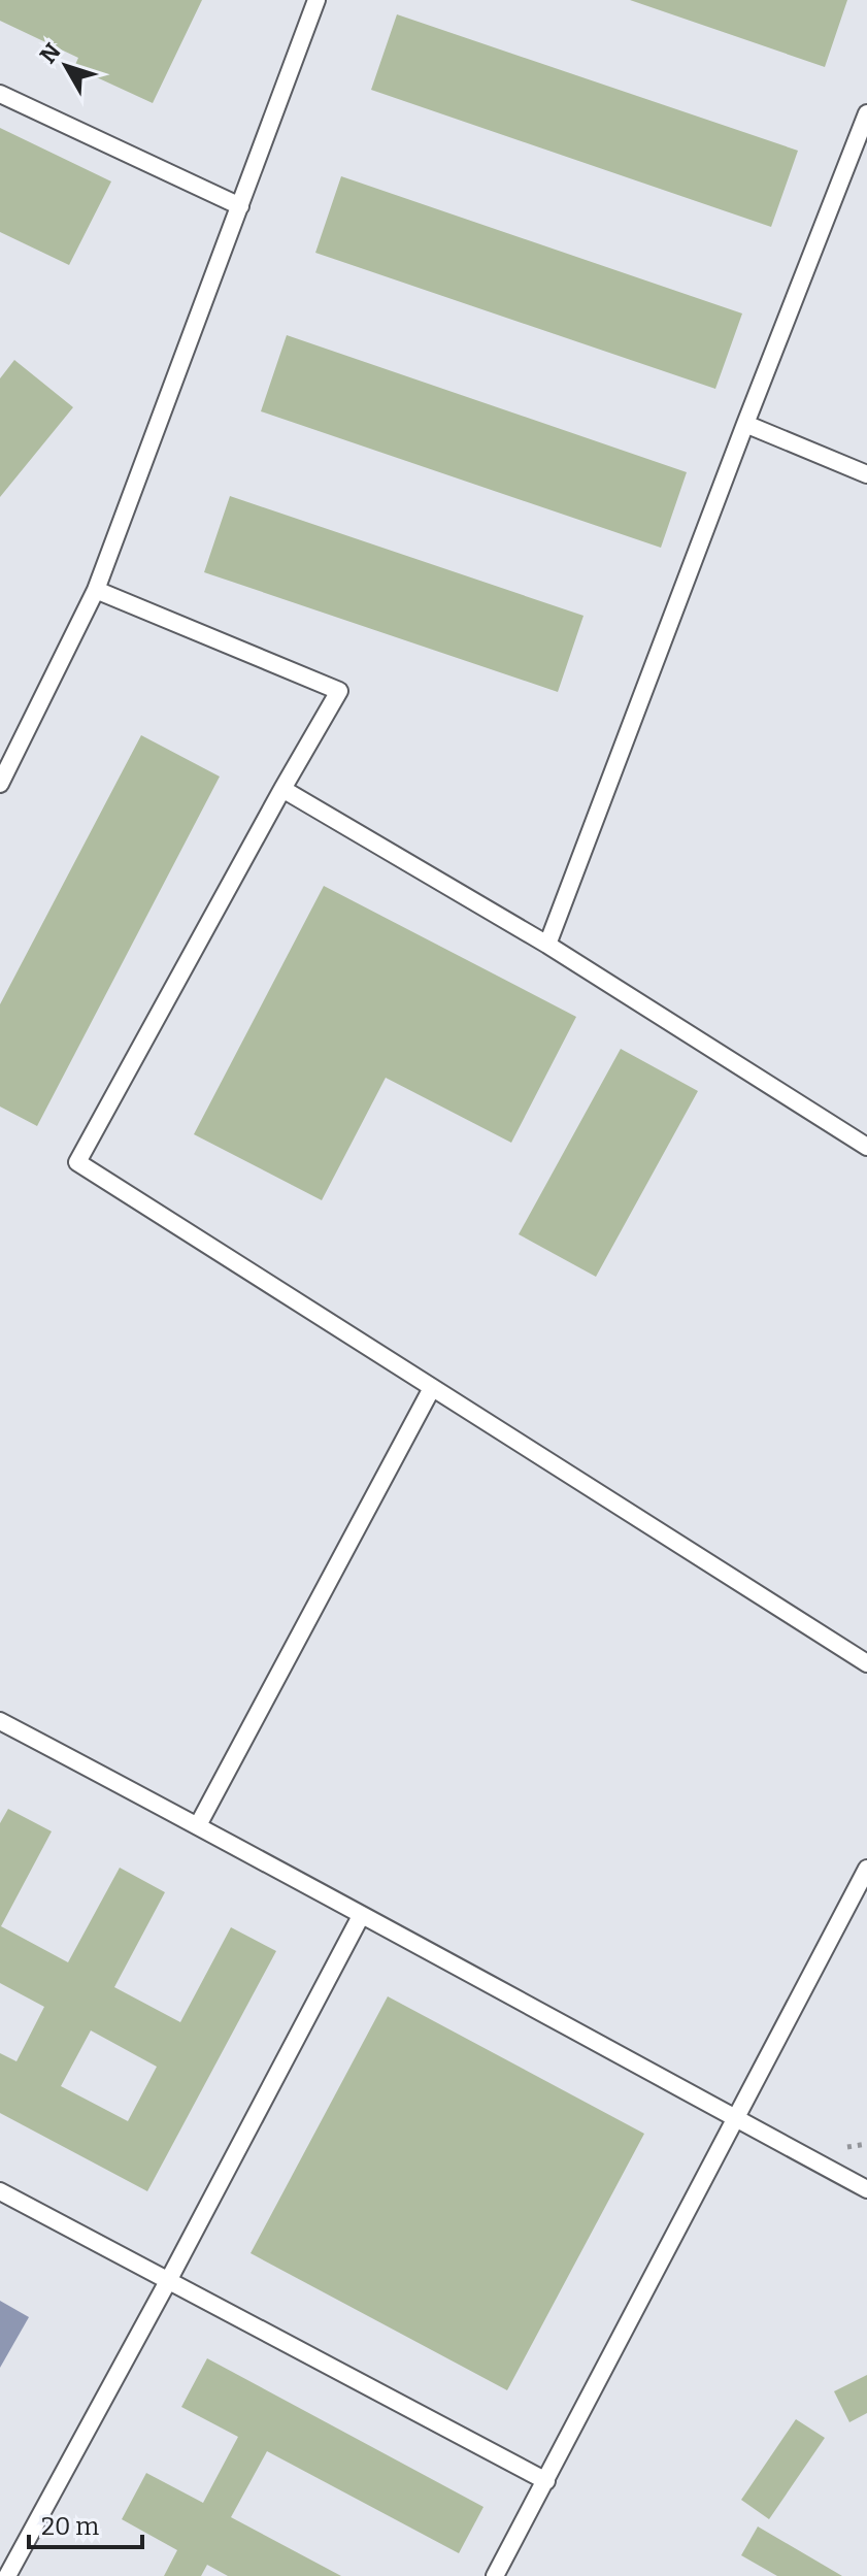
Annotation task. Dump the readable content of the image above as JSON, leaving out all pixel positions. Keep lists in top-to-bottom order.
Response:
{
  "scale_bar": "20 m",
  "north": "top left"
}
